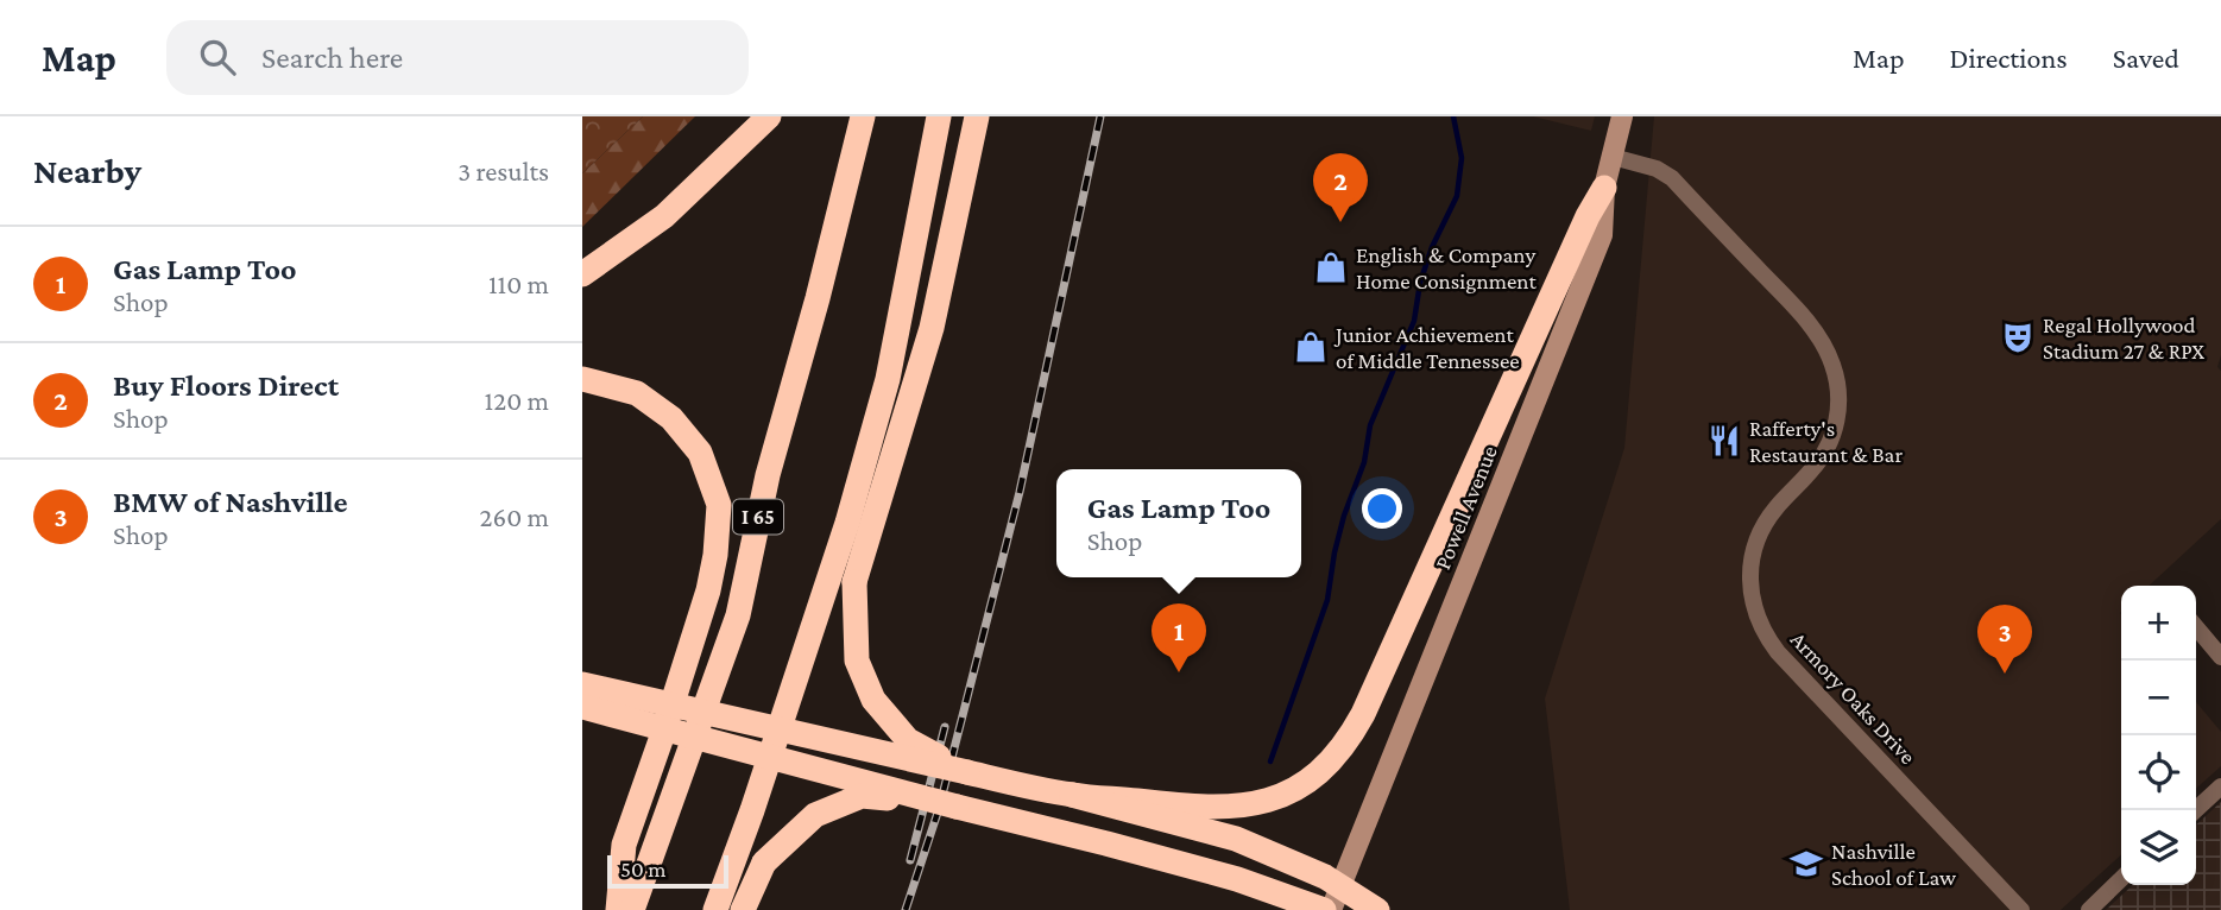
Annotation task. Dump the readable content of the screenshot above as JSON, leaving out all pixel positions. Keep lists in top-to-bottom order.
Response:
{
  "streets": {
    "highway": ["I 65"],
    "main road": ["Powell Avenue"],
    "street": ["Armory Oaks Drive"]
  },
  "crossings": [
    ["Powell Avenue", "Armory Oaks Drive"]
  ],
  "places": {
    "shop": ["English & Company Home Consignment", "Junior Achievement of Middle Tennessee"],
    "theatre": ["Regal Hollywood Stadium 27 & RPX"],
    "restaurant": ["Rafferty's Restaurant & Bar"],
    "school or university": ["Nashville School of Law"]
  },
  "scale_bar": "50 m",
  "page": {
    "header": "Map",
    "search": "Search here",
    "nav": ["Map", "Directions", "Saved"],
    "heading": ["Nearby", "3 results"],
    "pins": ["2", "1", "3"],
    "list": [
      {
        "mark": "1",
        "name": "Gas Lamp Too",
        "note": "Shop",
        "value": "110 m"
      },
      {
        "mark": "2",
        "name": "Buy Floors Direct",
        "note": "Shop",
        "value": "120 m"
      },
      {
        "mark": "3",
        "name": "BMW of Nashville",
        "note": "Shop",
        "value": "260 m"
      }
    ],
    "popup": ["Gas Lamp Too", "Shop"],
    "map_buttons": ["+", "−"],
    "scale": "50 m"
  }
}
